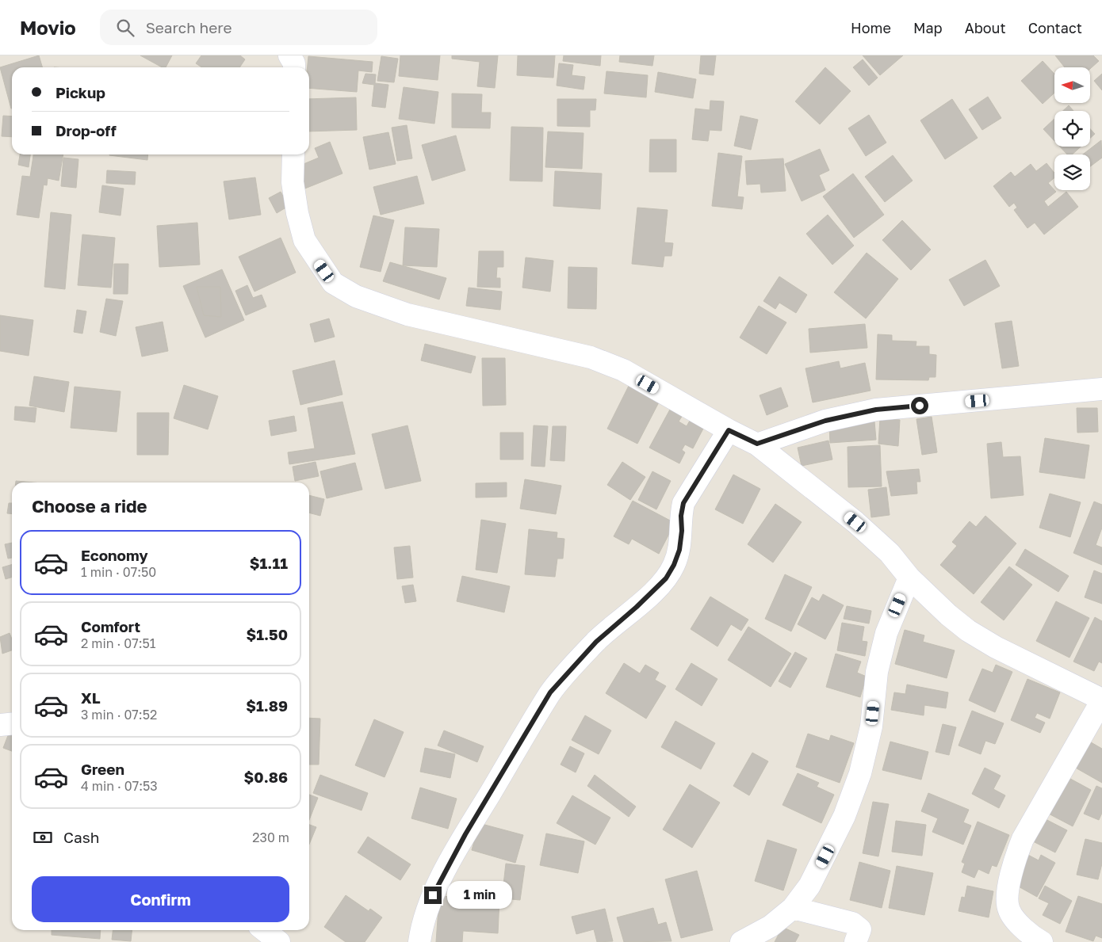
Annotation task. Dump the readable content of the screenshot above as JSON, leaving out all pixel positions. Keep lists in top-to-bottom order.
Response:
{
  "north": "left",
  "page": {
    "header": "Movio",
    "search": "Search here",
    "nav": [
      "Home",
      "Map",
      "About",
      "Contact"
    ],
    "banner": ["Pickup", "Drop-off"],
    "heading": "Choose a ride",
    "list": [
      {
        "name": "Economy",
        "note": "1 min · 07:50",
        "value": "$1.11"
      },
      {
        "name": "Comfort",
        "note": "2 min · 07:51",
        "value": "$1.50"
      },
      {
        "name": "XL",
        "note": "3 min · 07:52",
        "value": "$1.89"
      },
      {
        "name": "Green",
        "note": "4 min · 07:53",
        "value": "$0.86"
      }
    ],
    "pay": ["Cash", "230 m"],
    "buttons": "Confirm",
    "bubble": "1 min"
  }
}
